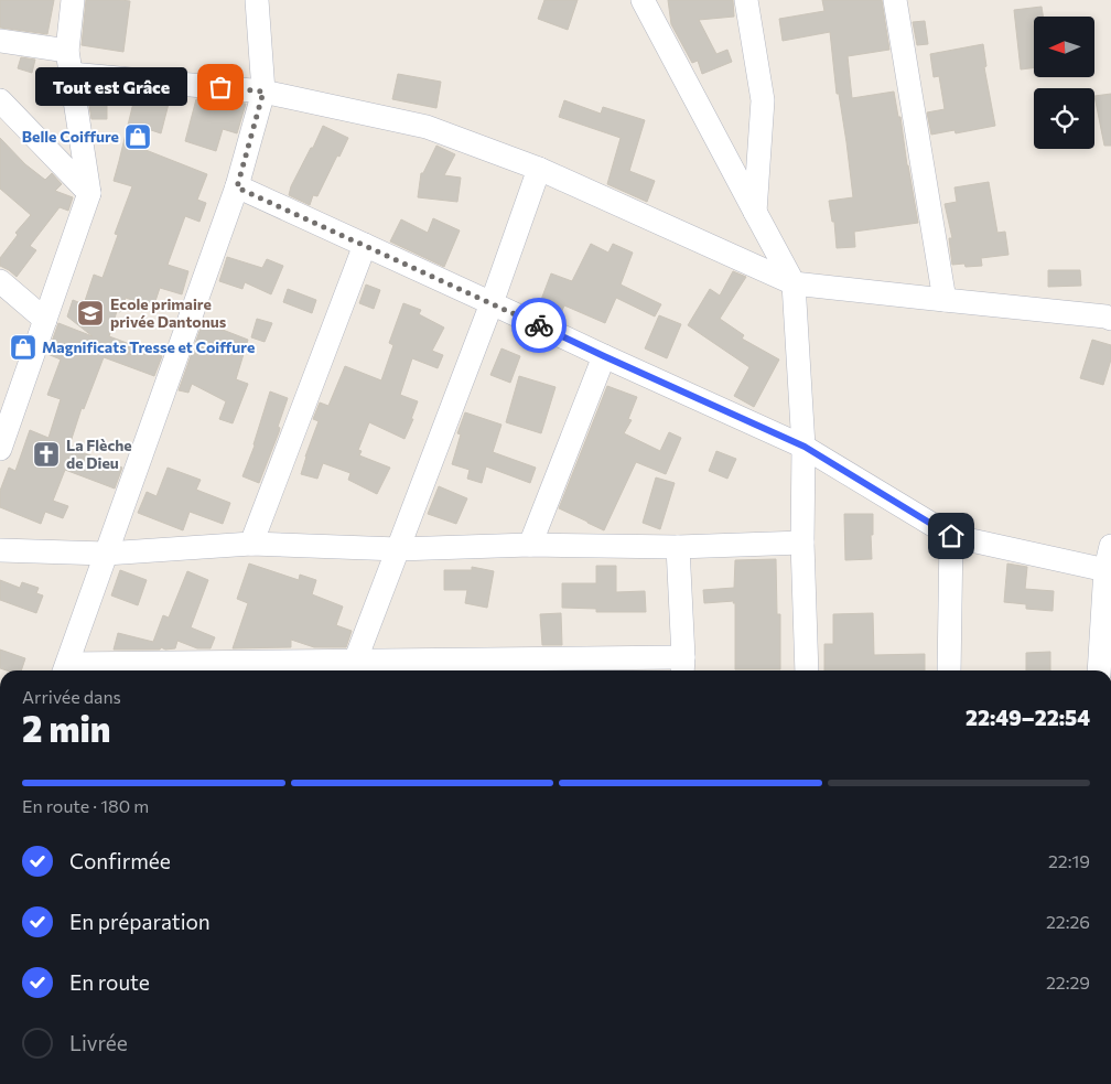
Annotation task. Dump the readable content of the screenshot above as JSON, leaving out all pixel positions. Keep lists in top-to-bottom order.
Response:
{
  "places": {
    "other": ["Tout est Grâce"],
    "shop": ["Belle Coiffure", "Magnificats Tresse et Coiffure"],
    "school or university": ["Ecole primaire privée Dantonus"],
    "church": ["La Flèche de Dieu"]
  },
  "north": "left",
  "page": {
    "bubble": "Tout est Grâce",
    "heading": ["2 min", "Arrivée dans", "22:49–22:54"],
    "bar": "En route · 180 m",
    "list": [
      ["Confirmée", "22:19"],
      ["En préparation", "22:26"],
      ["En route", "22:29"],
      "Livrée"
    ]
  }
}
